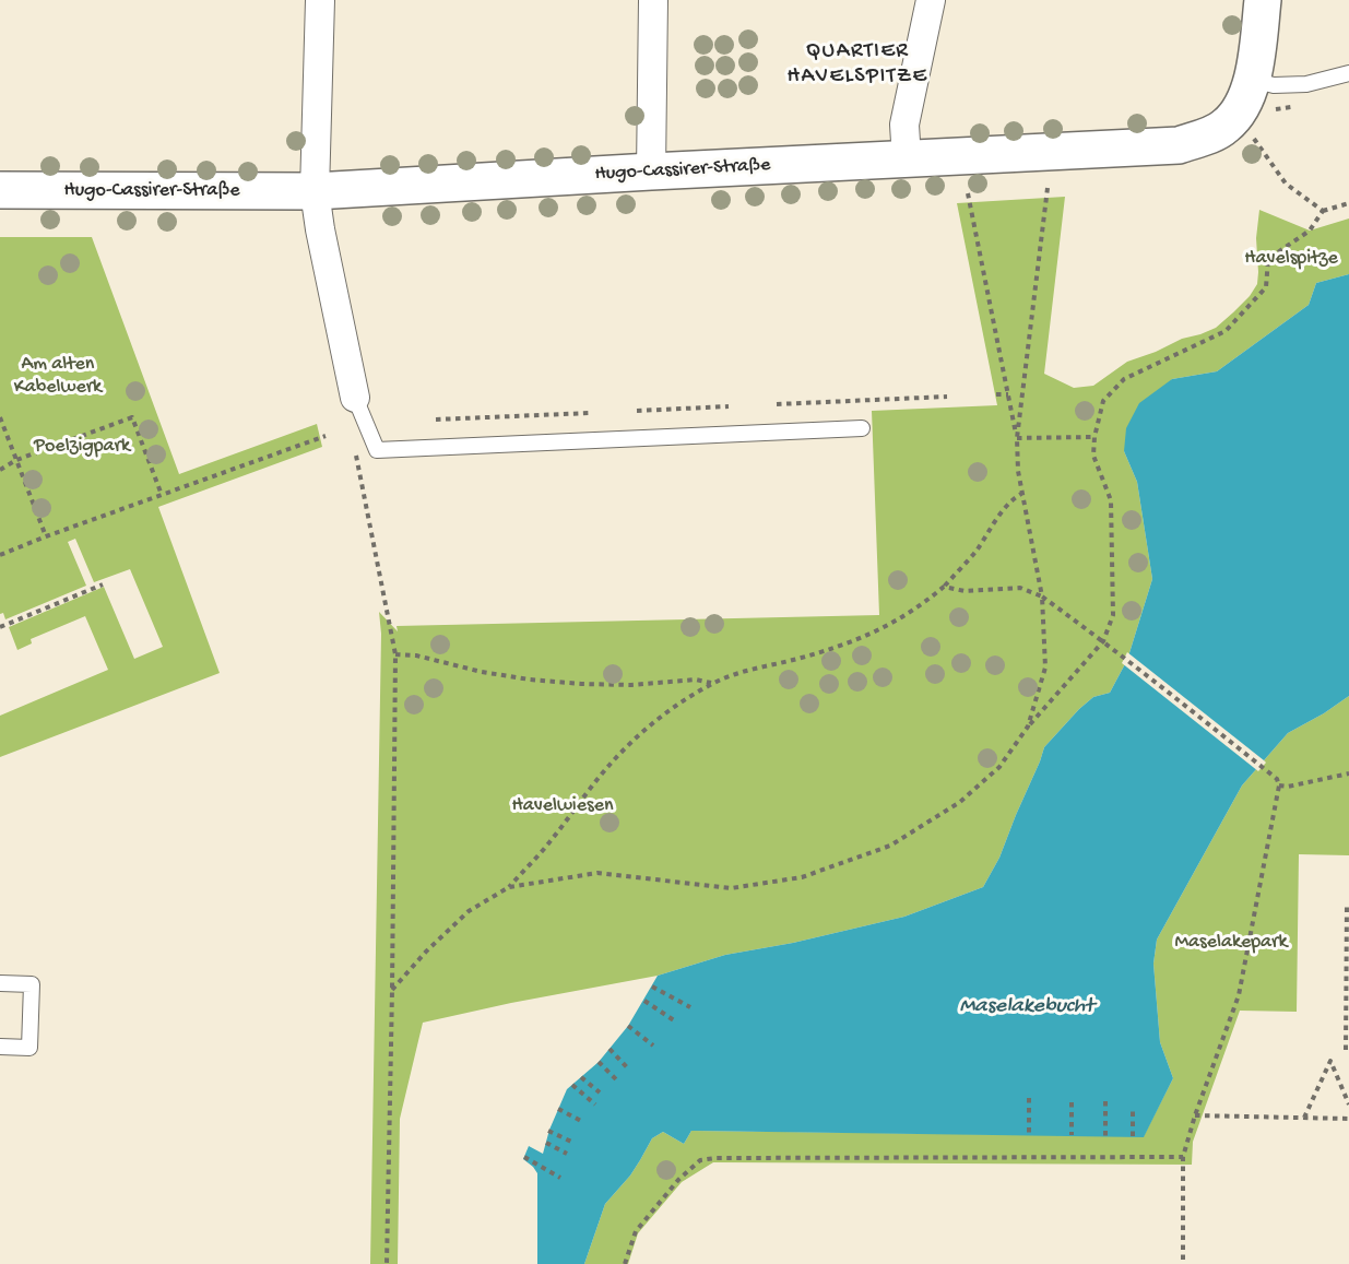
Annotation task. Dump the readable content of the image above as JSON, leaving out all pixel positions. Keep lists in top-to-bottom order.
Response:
{
  "streets": {
    "street": ["Hugo-Cassirer-Straße"]
  },
  "districts": ["QUARTIER HAVELSPITZE"],
  "water": ["Maselakebucht"],
  "parks": [
    "Havelspitze",
    "Am alten Kabelwerk",
    "Poelzigpark",
    "Havelwiesen",
    "Maselakepark"
  ]
}
